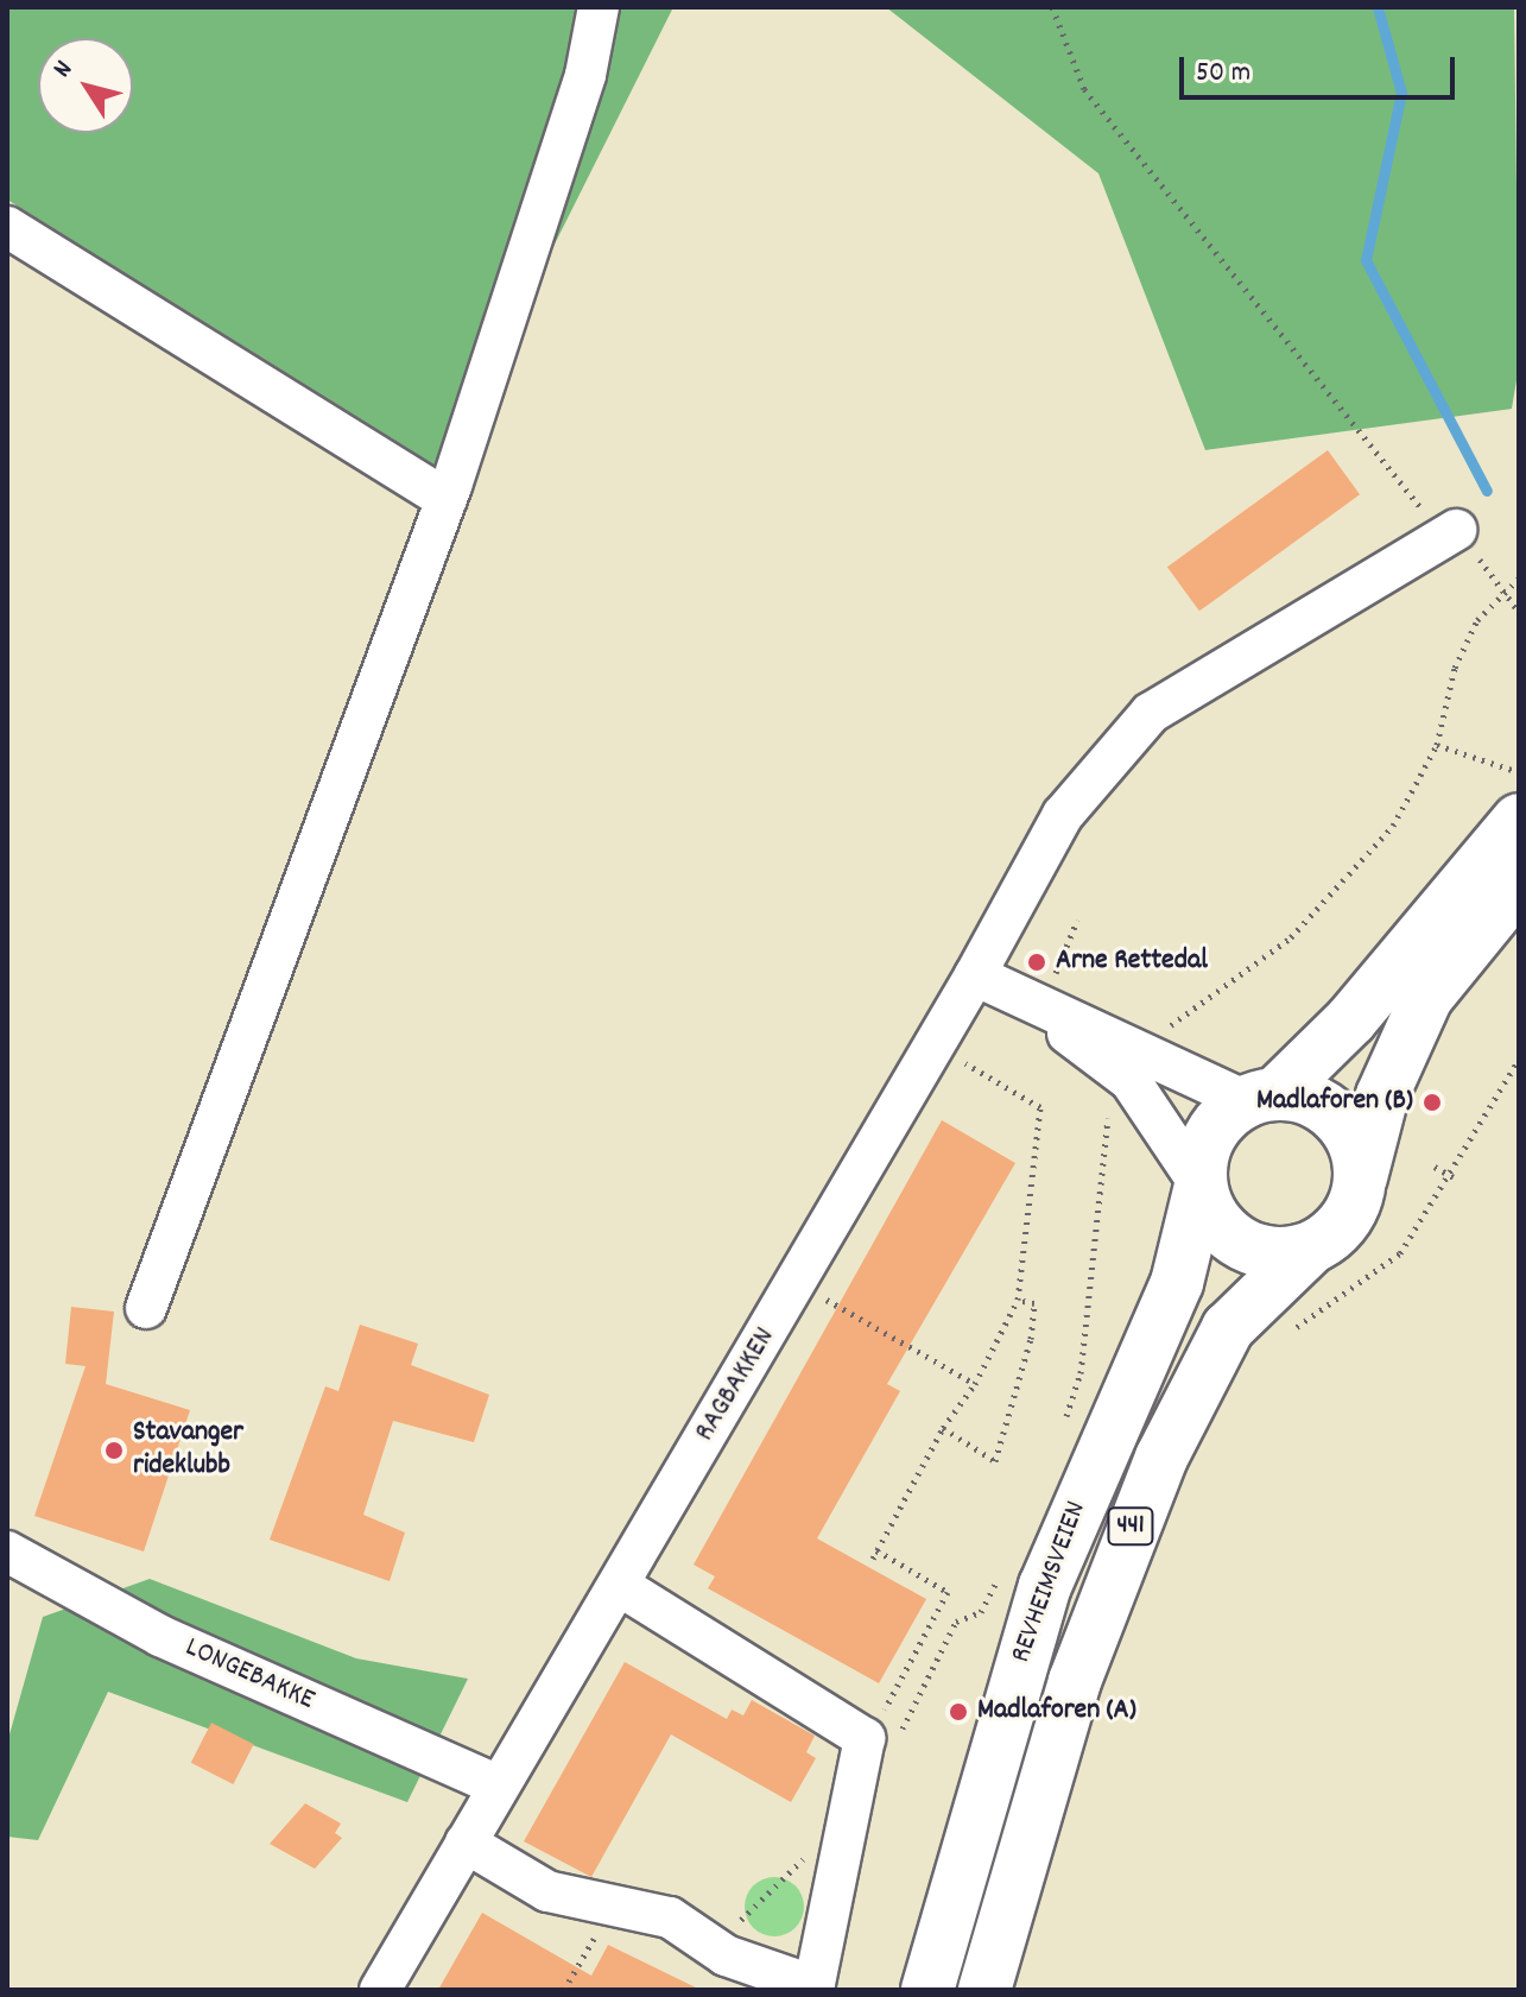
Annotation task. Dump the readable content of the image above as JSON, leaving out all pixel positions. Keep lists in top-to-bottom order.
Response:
{
  "streets": {
    "main road": ["441", "REVHEIMSVEIEN"],
    "street": ["RAGBAKKEN", "LONGEBAKKE"]
  },
  "crossings": [
    ["RAGBAKKEN", "LONGEBAKKE"],
    ["441", "REVHEIMSVEIEN"]
  ],
  "places": [
    "Arne Rettedal",
    "Madlaforen (B)",
    "Stavanger rideklubb",
    "Madlaforen (A)"
  ],
  "scale_bar": "50 m",
  "north": "top left"
}
